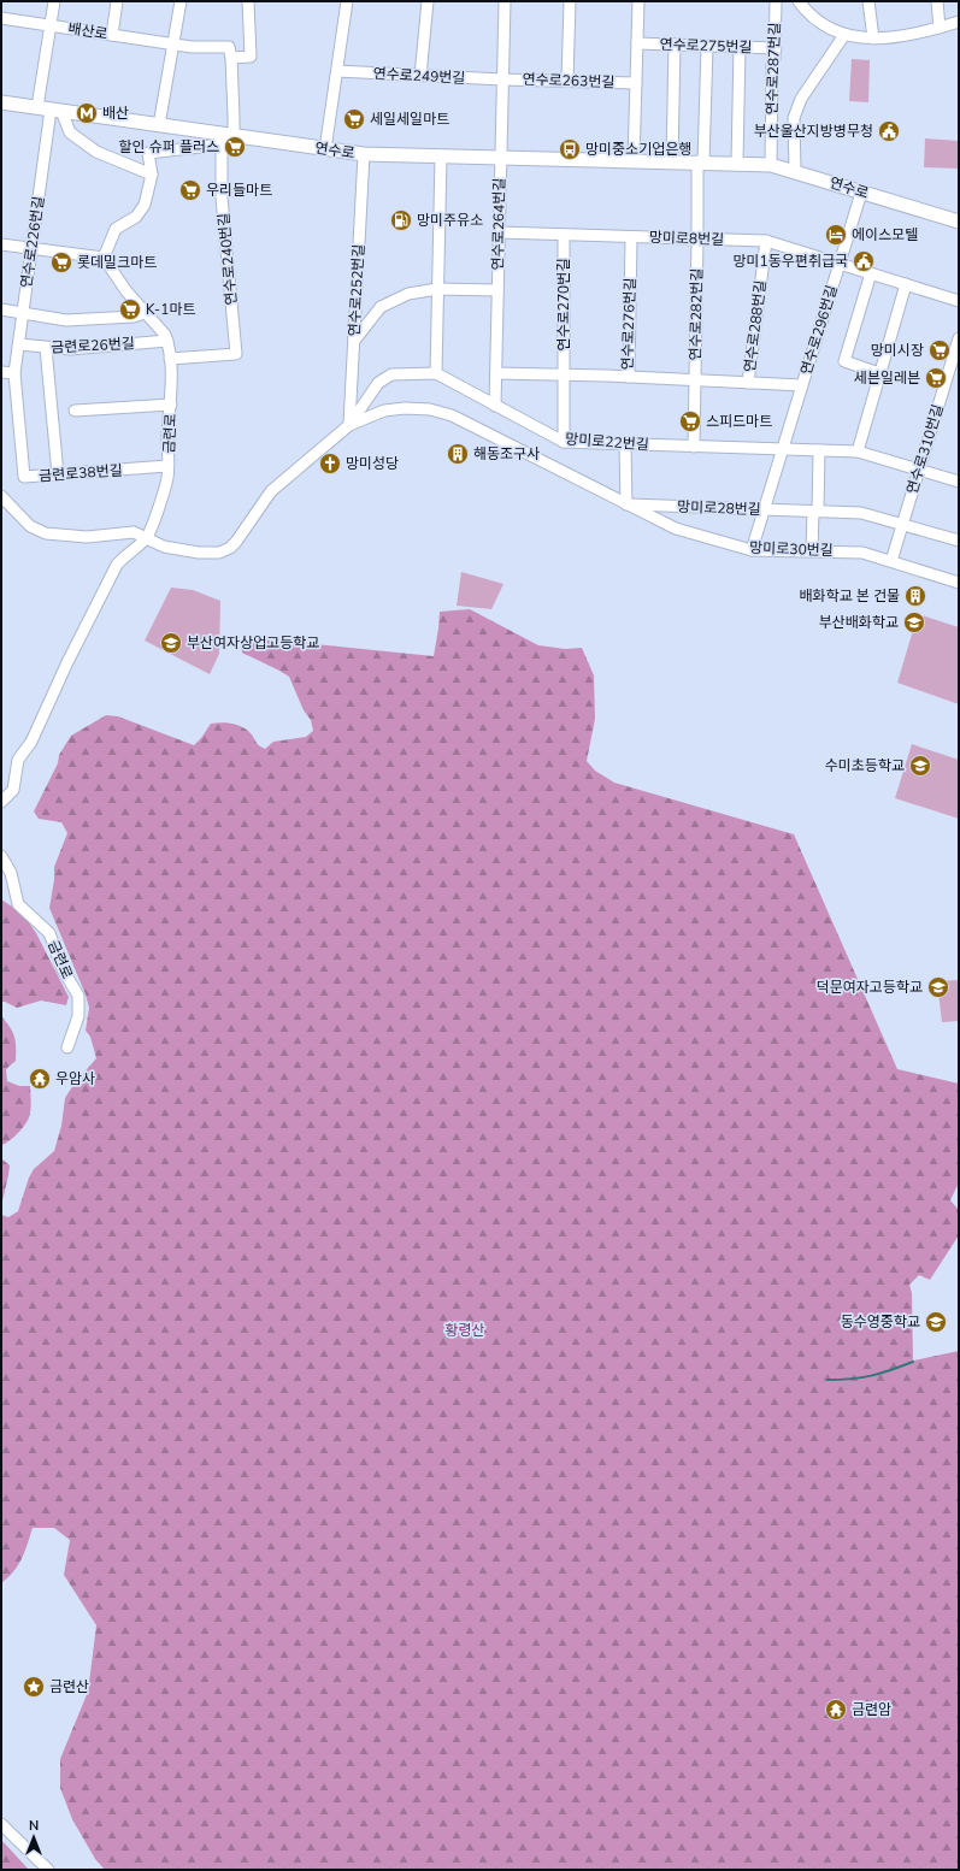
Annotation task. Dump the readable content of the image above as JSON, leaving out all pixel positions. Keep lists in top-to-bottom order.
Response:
{
  "streets": {
    "main road": ["연수로"],
    "street": [
      "배산로",
      "연수로275번길",
      "연수로287번길",
      "연수로249번길",
      "연수로263번길",
      "연수로264번길",
      "망미로8번길",
      "연수로226번길",
      "연수로240번길",
      "연수로252번길",
      "연수로270번길",
      "연수로282번길",
      "연수로276번길",
      "연수로288번길",
      "연수로296번길",
      "금련로26번길",
      "금련로",
      "망미로22번길",
      "연수로310번길",
      "금련로38번길",
      "망미로28번길",
      "망미로30번길"
    ]
  },
  "crossings": [
    ["배산로", "연수로240번길"],
    ["연수로275번길", "연수로287번길"],
    ["연수로287번길", "연수로"],
    ["연수로249번길", "연수로263번길"],
    ["연수로263번길", "연수로"],
    ["연수로263번길", "연수로264번길"],
    ["연수로", "연수로264번길"],
    ["연수로", "연수로226번길"],
    ["연수로", "연수로240번길"],
    ["연수로", "연수로252번길"],
    ["연수로", "연수로282번길"],
    ["연수로", "연수로296번길"],
    ["연수로264번길", "망미로8번길"],
    ["연수로264번길", "연수로252번길"],
    ["연수로264번길", "망미로22번길"],
    ["망미로8번길", "연수로270번길"],
    ["망미로8번길", "연수로282번길"],
    ["망미로8번길", "연수로276번길"],
    ["망미로8번길", "연수로288번길"],
    ["망미로8번길", "연수로296번길"],
    ["연수로226번길", "금련로26번길"],
    ["연수로226번길", "금련로38번길"],
    ["연수로240번길", "금련로"],
    ["연수로252번길", "망미로30번길"],
    ["연수로270번길", "연수로276번길"],
    ["연수로270번길", "망미로22번길"],
    ["연수로282번길", "연수로276번길"],
    ["연수로282번길", "연수로296번길"],
    ["연수로282번길", "망미로22번길"],
    ["연수로288번길", "연수로296번길"],
    ["연수로296번길", "망미로22번길"],
    ["연수로296번길", "망미로28번길"],
    ["연수로296번길", "망미로30번길"],
    ["금련로26번길", "금련로"],
    ["금련로", "금련로38번길"],
    ["망미로22번길", "연수로310번길"],
    ["연수로310번길", "망미로28번길"],
    ["연수로310번길", "망미로30번길"],
    ["망미로28번길", "망미로30번길"]
  ],
  "parks": ["황령산"],
  "places": {
    "metro station": ["배산"],
    "supermarket": [
      "세일세일마트",
      "할인 슈퍼 플러스",
      "우리들마트",
      "롯데밀크마트",
      "K-1마트",
      "망미시장",
      "세븐일레븐",
      "스피드마트"
    ],
    "public building": ["부산울산지방병무청", "망미1동우편취급국"],
    "bus stop": ["망미중소기업은행"],
    "fuel station": ["망미주유소"],
    "hotel": ["에이스모텔"],
    "building": ["해동조구사", "배화학교 본 건물"],
    "church": ["망미성당"],
    "school or university": [
      "부산배화학교",
      "부산여자상업고등학교",
      "수미초등학교",
      "덕문여자고등학교",
      "동수영중학교"
    ],
    "temple": ["우암사", "금련암"],
    "place": ["금련산"]
  },
  "north": "top"
}
